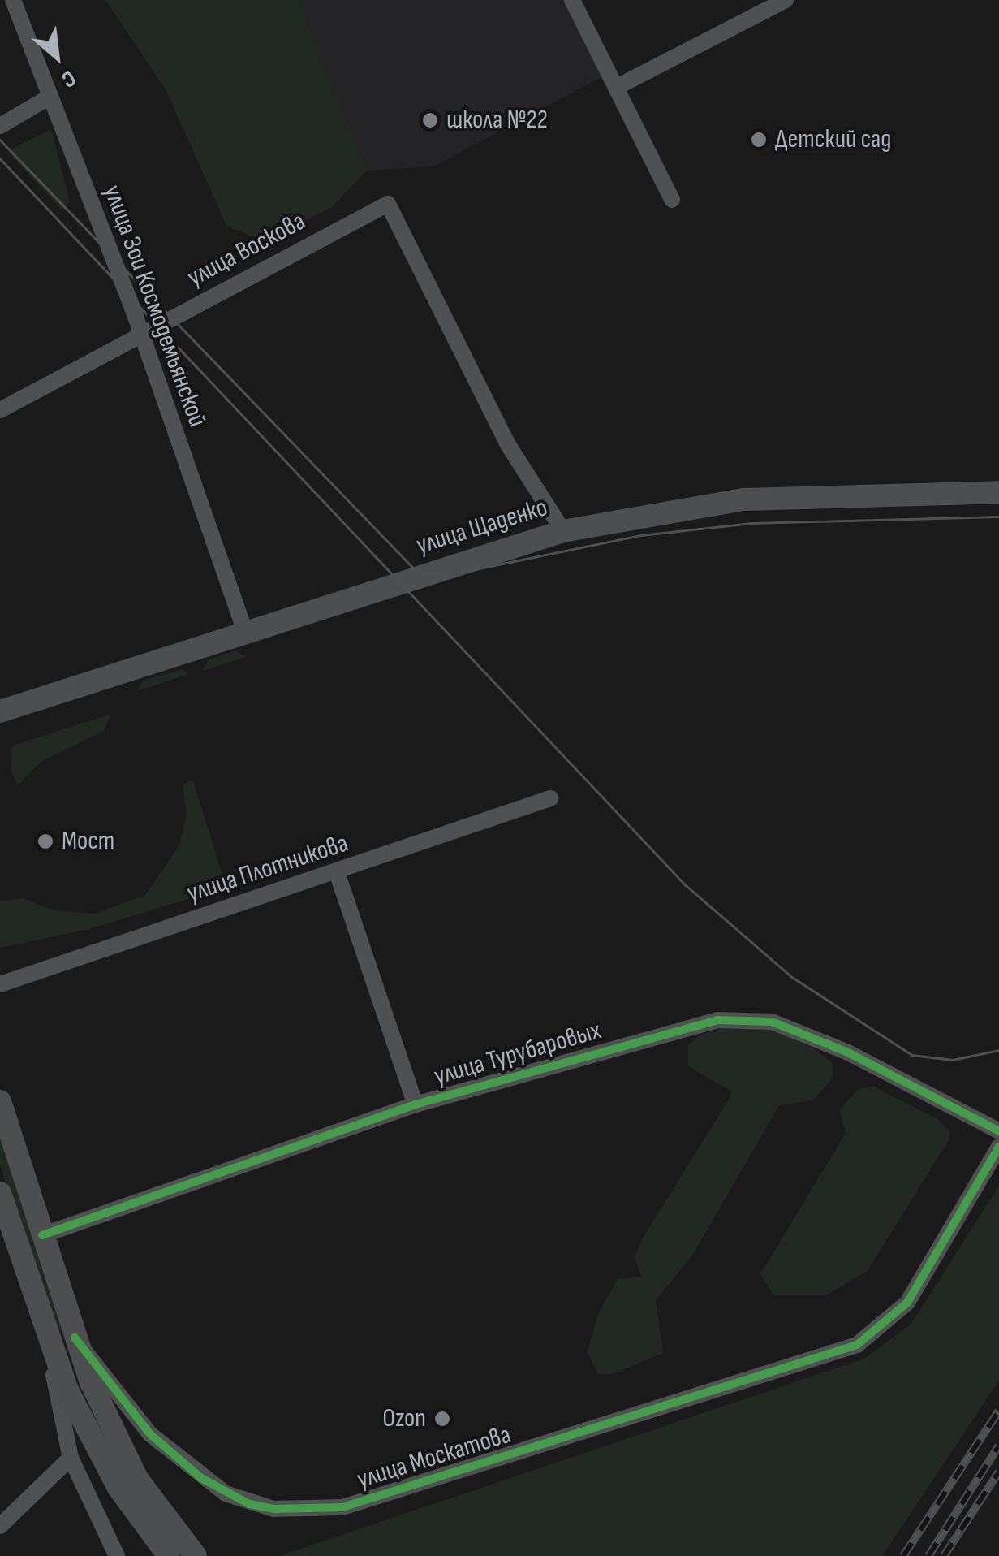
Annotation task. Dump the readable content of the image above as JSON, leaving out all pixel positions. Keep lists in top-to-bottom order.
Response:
{
  "streets": {
    "main road": ["улица Щаденко"],
    "street": [
      "улица Воскова",
      "улица Зои Космодемьянской",
      "улица Плотникова",
      "улица Турубаровых",
      "улица Москатова"
    ]
  },
  "crossings": [
    ["улица Воскова", "улица Зои Космодемьянской"],
    ["улица Воскова", "улица Щаденко"],
    ["улица Зои Космодемьянской", "улица Щаденко"]
  ],
  "places": [
    "школа №22",
    "Детский сад",
    "Мост",
    "Ozon"
  ],
  "north": "bottom right"
}
